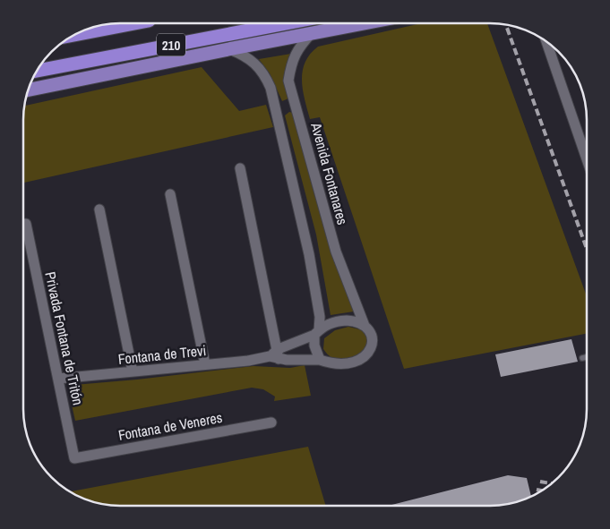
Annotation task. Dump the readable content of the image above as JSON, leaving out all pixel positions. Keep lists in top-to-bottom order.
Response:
{
  "streets": {
    "highway": ["210"],
    "street": [
      "Avenida Fontanares",
      "Privada Fontana de Tritón",
      "Fontana de Trevi",
      "Fontana de Veneres"
    ]
  },
  "crossings": [
    ["Privada Fontana de Tritón", "Fontana de Trevi"],
    ["Privada Fontana de Tritón", "Fontana de Veneres"]
  ]
}
